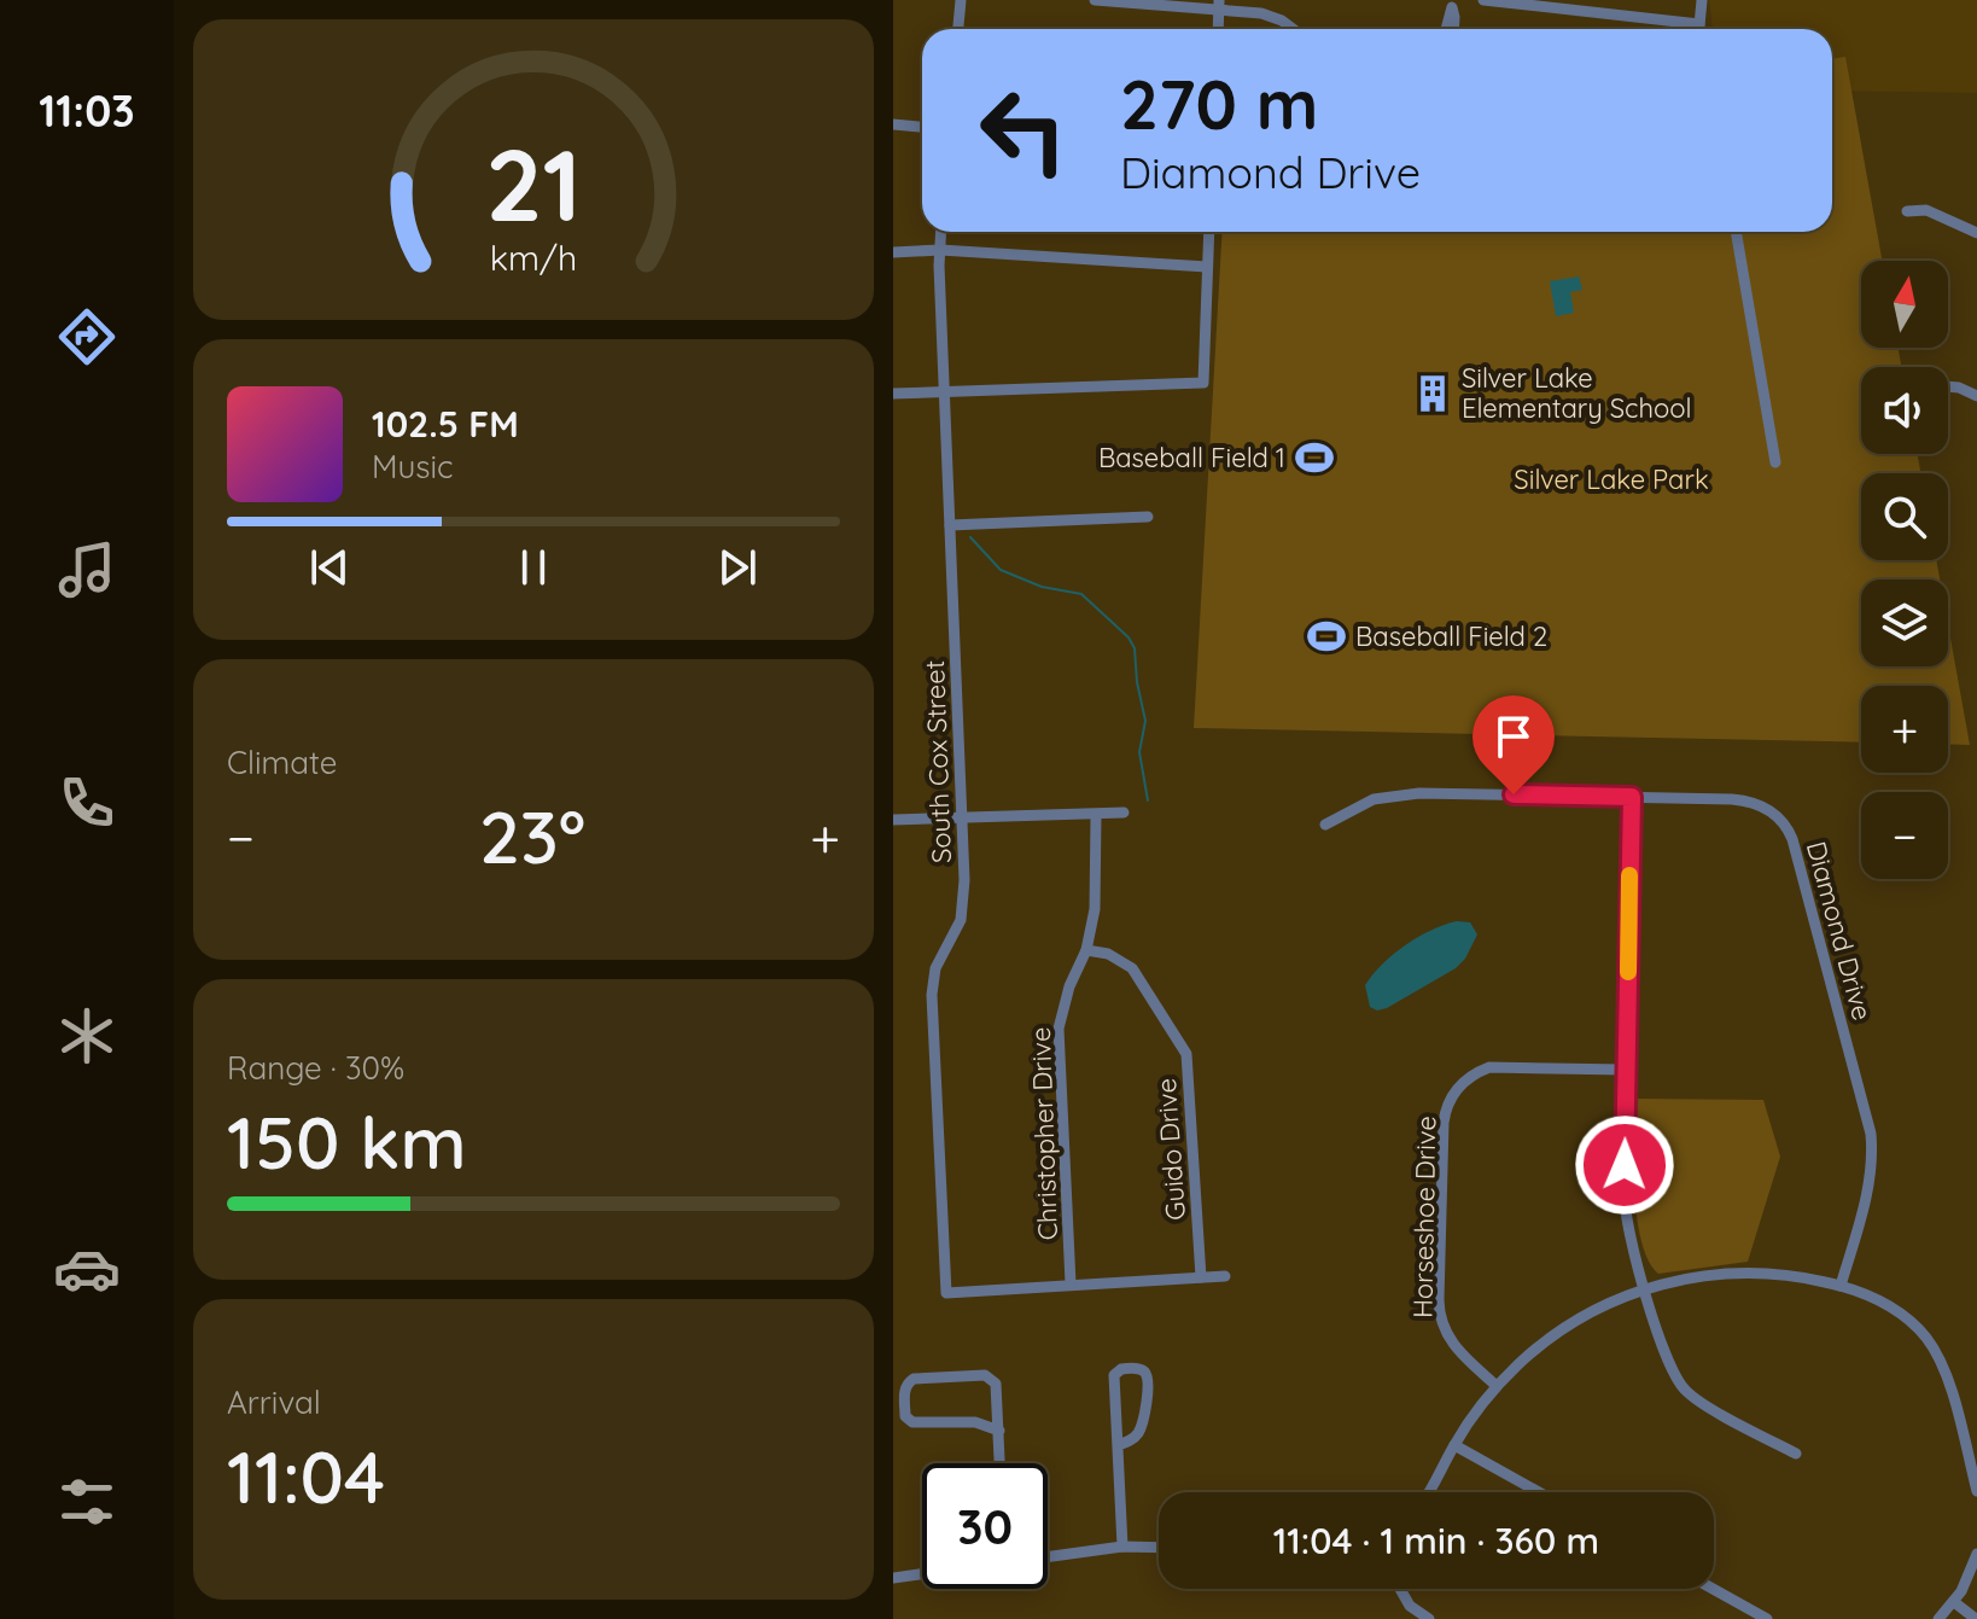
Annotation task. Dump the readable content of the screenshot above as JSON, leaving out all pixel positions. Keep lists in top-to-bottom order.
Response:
{
  "streets": {
    "street": [
      "South Cox Street",
      "Diamond Drive",
      "Christopher Drive",
      "Guido Drive",
      "Horseshoe Drive"
    ]
  },
  "crossings": [
    ["South Cox Street", "Christopher Drive"],
    ["Christopher Drive", "Guido Drive"]
  ],
  "parks": ["Silver Lake Park"],
  "places": {
    "building": ["Silver Lake Elementary School"],
    "sports": ["Baseball Field 1", "Baseball Field 2"]
  },
  "north": "top",
  "page": {
    "tabs": "11:03",
    "turn": ["270 m", "Diamond Drive"],
    "map_buttons": ["+", "−"],
    "song": ["102.5 FM", "Music"],
    "tile": [
      "Climate",
      ["Range · 30%", "150 km"],
      ["Arrival", "11:04"]
    ],
    "heat": ["−", "23°", "+"],
    "limit": "30",
    "trip": "11:04 · 1 min · 360 m",
    "gauge": ["21", "km/h"]
  }
}
